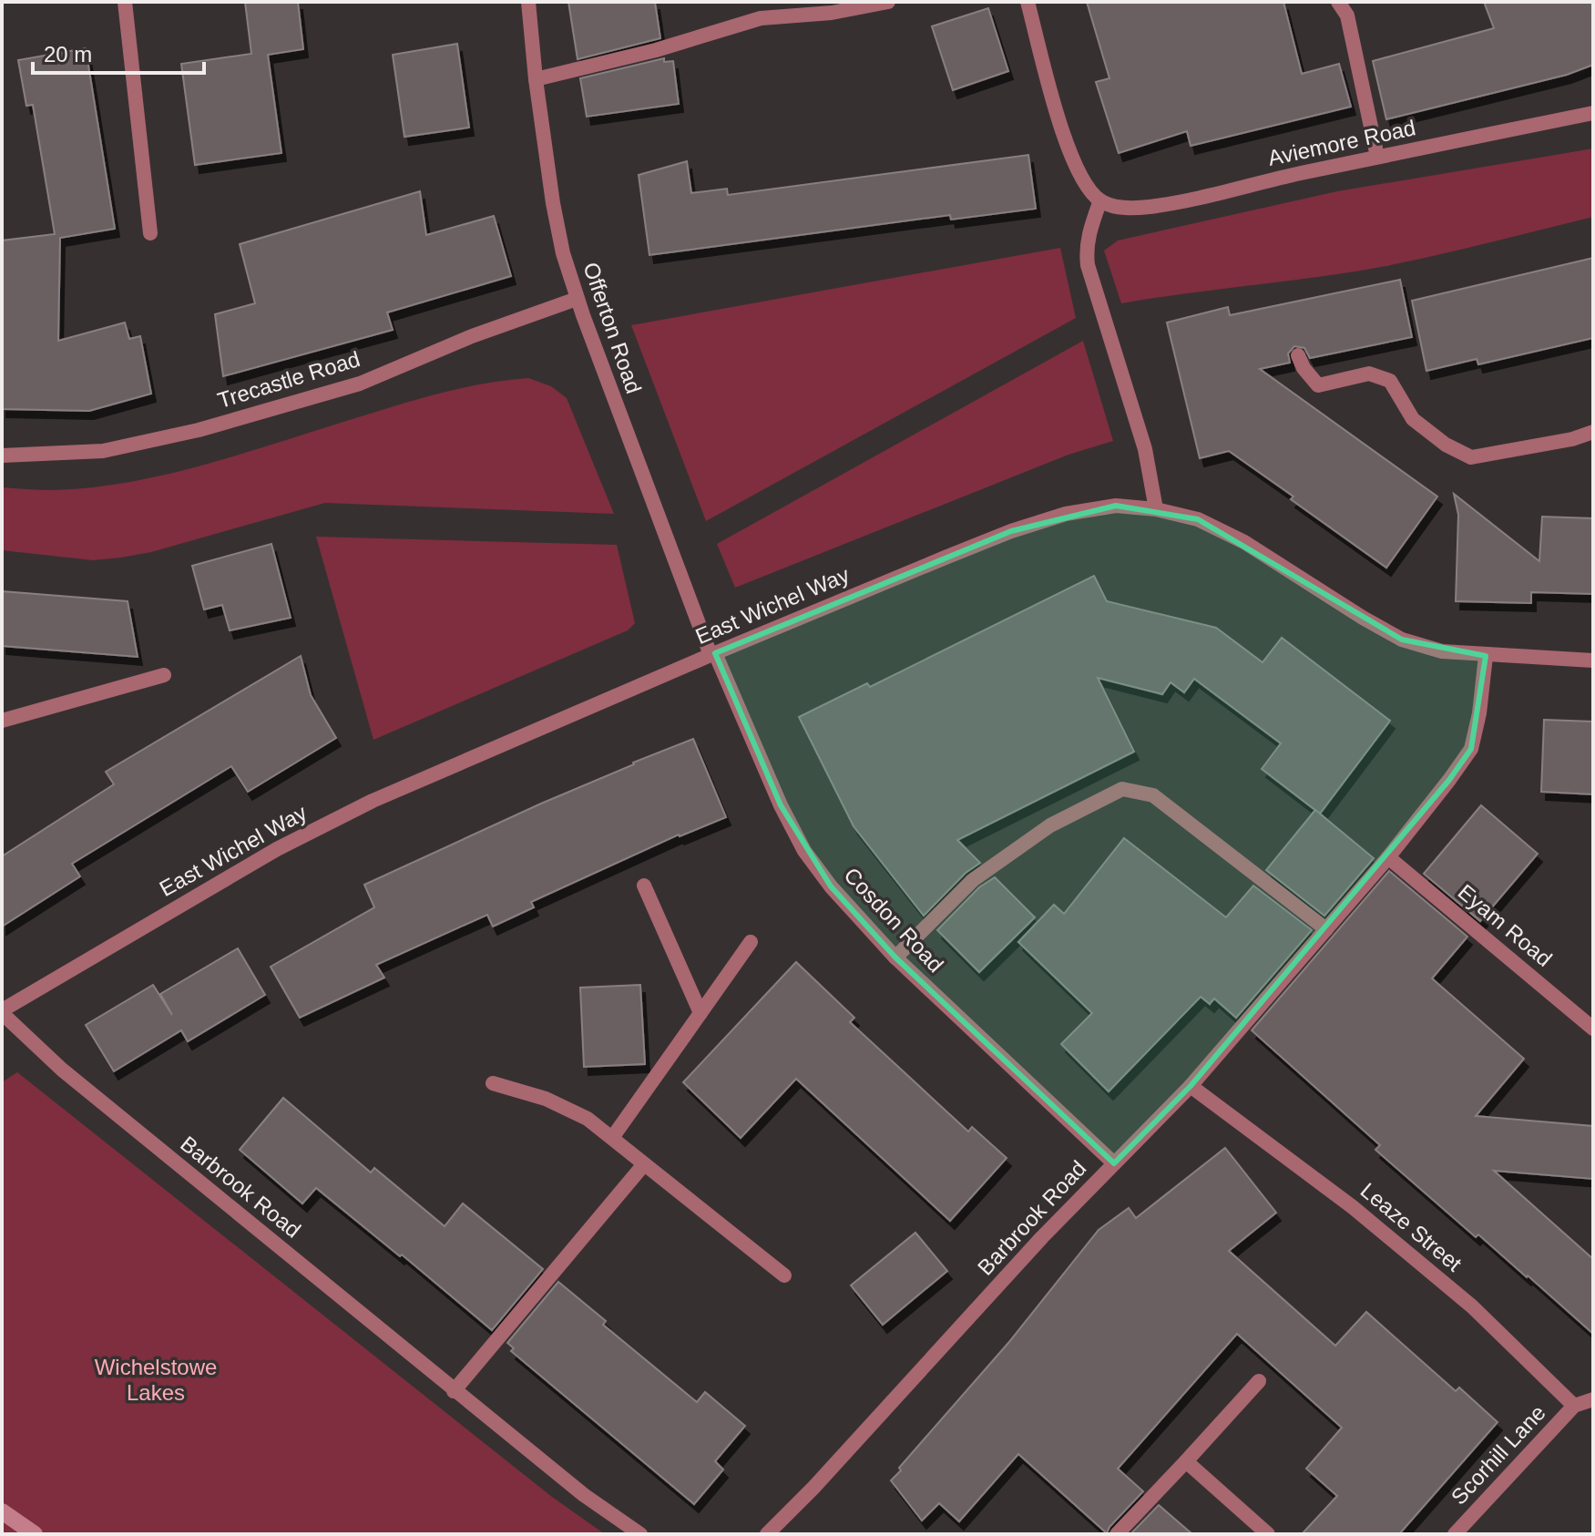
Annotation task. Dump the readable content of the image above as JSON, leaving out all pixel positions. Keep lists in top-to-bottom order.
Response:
{
  "streets": {
    "street": [
      "Aviemore Road",
      "Offerton Road",
      "Trecastle Road",
      "East Wichel Way",
      "Cosdon Road",
      "Eyam Road",
      "Barbrook Road",
      "Leaze Street",
      "Scorhill Lane"
    ]
  },
  "crossings": [
    ["Offerton Road", "Trecastle Road"],
    ["Offerton Road", "East Wichel Way"],
    ["Offerton Road", "Cosdon Road"],
    ["East Wichel Way", "Cosdon Road"],
    ["East Wichel Way", "Barbrook Road"],
    ["Cosdon Road", "Barbrook Road"],
    ["Eyam Road", "Barbrook Road"],
    ["Barbrook Road", "Leaze Street"],
    ["Leaze Street", "Scorhill Lane"]
  ],
  "parks": ["Wichelstowe Lakes"],
  "scale_bar": "20 m"
}
